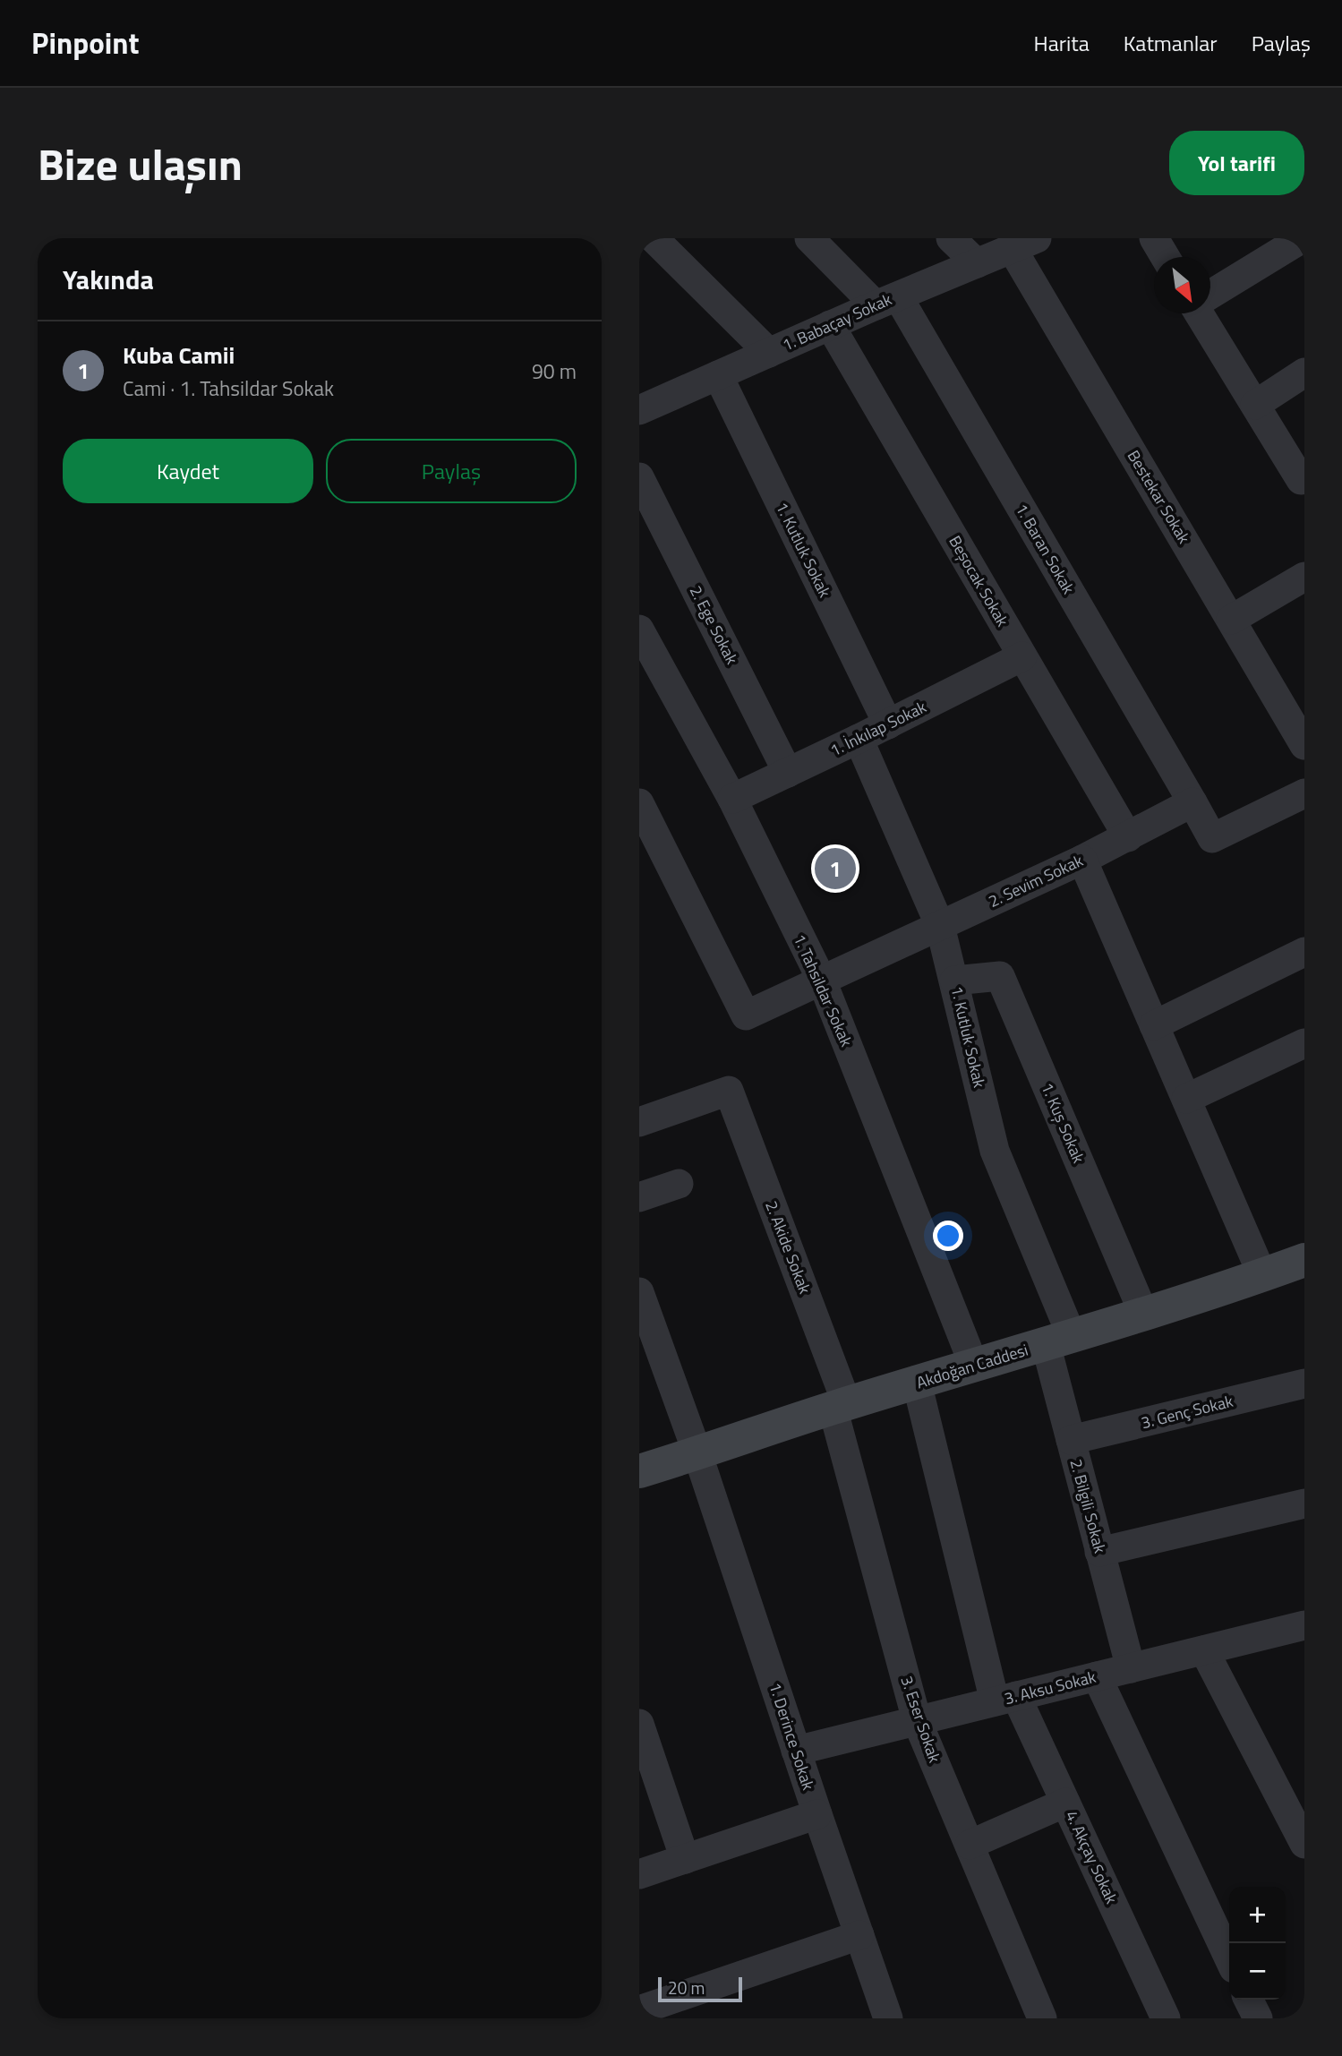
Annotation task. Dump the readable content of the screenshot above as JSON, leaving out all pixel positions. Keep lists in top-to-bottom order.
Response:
{
  "streets": {
    "street": [
      "1. Babaçay Sokak",
      "Bestekar Sokak",
      "1. Baran Sokak",
      "1. Kutluk Sokak",
      "Beşocak Sokak",
      "2. Ege Sokak",
      "1. İnkılap Sokak",
      "2. Sevim Sokak",
      "1. Tahsildar Sokak",
      "1. Kuş Sokak",
      "2. Akide Sokak",
      "Akdoğan Caddesi",
      "3. Genç Sokak",
      "2. Bilgili Sokak",
      "3. Aksu Sokak",
      "3. Eser Sokak",
      "1. Derince Sokak",
      "4. Akçay Sokak"
    ]
  },
  "crossings": [
    ["1. Babaçay Sokak", "Bestekar Sokak"],
    ["1. Babaçay Sokak", "1. Baran Sokak"],
    ["1. Babaçay Sokak", "1. Kutluk Sokak"],
    ["1. Babaçay Sokak", "Beşocak Sokak"],
    ["1. Baran Sokak", "2. Sevim Sokak"],
    ["1. Kutluk Sokak", "1. İnkılap Sokak"],
    ["1. Kutluk Sokak", "2. Sevim Sokak"],
    ["1. Kutluk Sokak", "1. Kuş Sokak"],
    ["1. Kutluk Sokak", "Akdoğan Caddesi"],
    ["1. Kutluk Sokak", "2. Bilgili Sokak"],
    ["Beşocak Sokak", "1. İnkılap Sokak"],
    ["Beşocak Sokak", "2. Sevim Sokak"],
    ["2. Ege Sokak", "1. İnkılap Sokak"],
    ["1. İnkılap Sokak", "1. Tahsildar Sokak"],
    ["2. Sevim Sokak", "1. Tahsildar Sokak"],
    ["1. Tahsildar Sokak", "Akdoğan Caddesi"],
    ["1. Kuş Sokak", "Akdoğan Caddesi"],
    ["2. Akide Sokak", "Akdoğan Caddesi"],
    ["2. Akide Sokak", "3. Eser Sokak"],
    ["Akdoğan Caddesi", "2. Bilgili Sokak"],
    ["Akdoğan Caddesi", "3. Eser Sokak"],
    ["Akdoğan Caddesi", "1. Derince Sokak"],
    ["Akdoğan Caddesi", "4. Akçay Sokak"],
    ["3. Genç Sokak", "2. Bilgili Sokak"],
    ["2. Bilgili Sokak", "3. Aksu Sokak"],
    ["3. Aksu Sokak", "3. Eser Sokak"],
    ["3. Aksu Sokak", "1. Derince Sokak"],
    ["3. Aksu Sokak", "4. Akçay Sokak"]
  ],
  "scale_bar": "20 m",
  "north": "bottom right",
  "page": {
    "header": "Pinpoint",
    "nav": ["Harita", "Katmanlar", "Paylaş"],
    "title": "Bize ulaşın",
    "buttons": [
      "Yol tarifi",
      ["Kaydet", "Paylaş"]
    ],
    "heading": "Yakında",
    "list": [
      {
        "mark": "1",
        "name": "Kuba Camii",
        "note": "Cami · 1. Tahsildar Sokak",
        "value": "90 m"
      }
    ],
    "pins": "1",
    "map_buttons": ["+", "−"],
    "scale": "20 m"
  }
}
